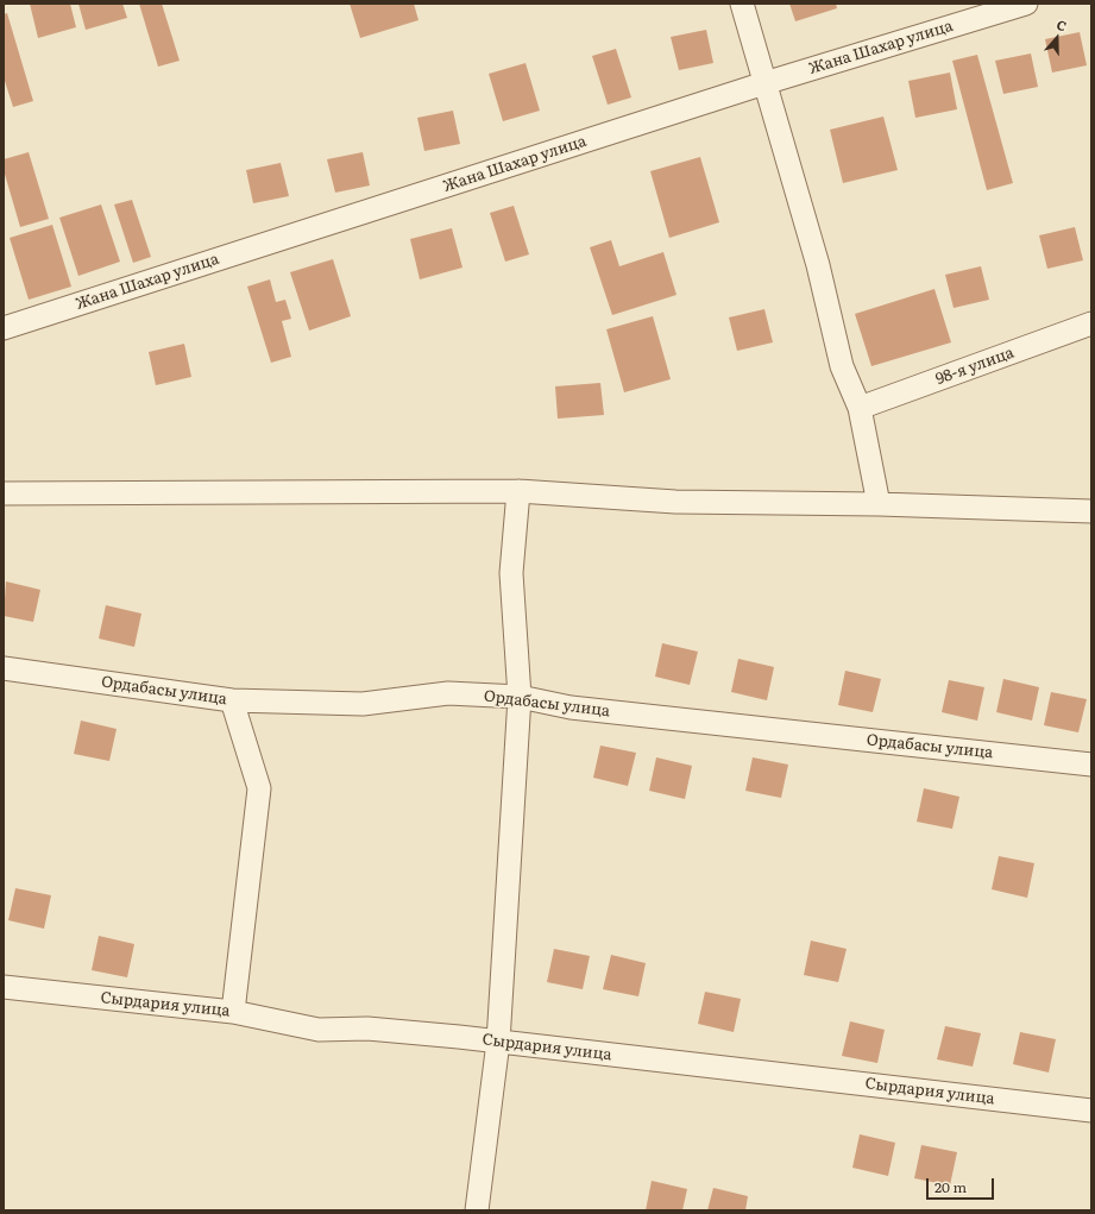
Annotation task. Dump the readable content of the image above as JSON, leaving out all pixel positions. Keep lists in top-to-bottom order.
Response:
{
  "streets": {
    "street": [
      "Жана Шахар улица",
      "98-я улица",
      "Ордабасы улица",
      "Сырдария улица"
    ]
  },
  "scale_bar": "20 m",
  "north": "top"
}
